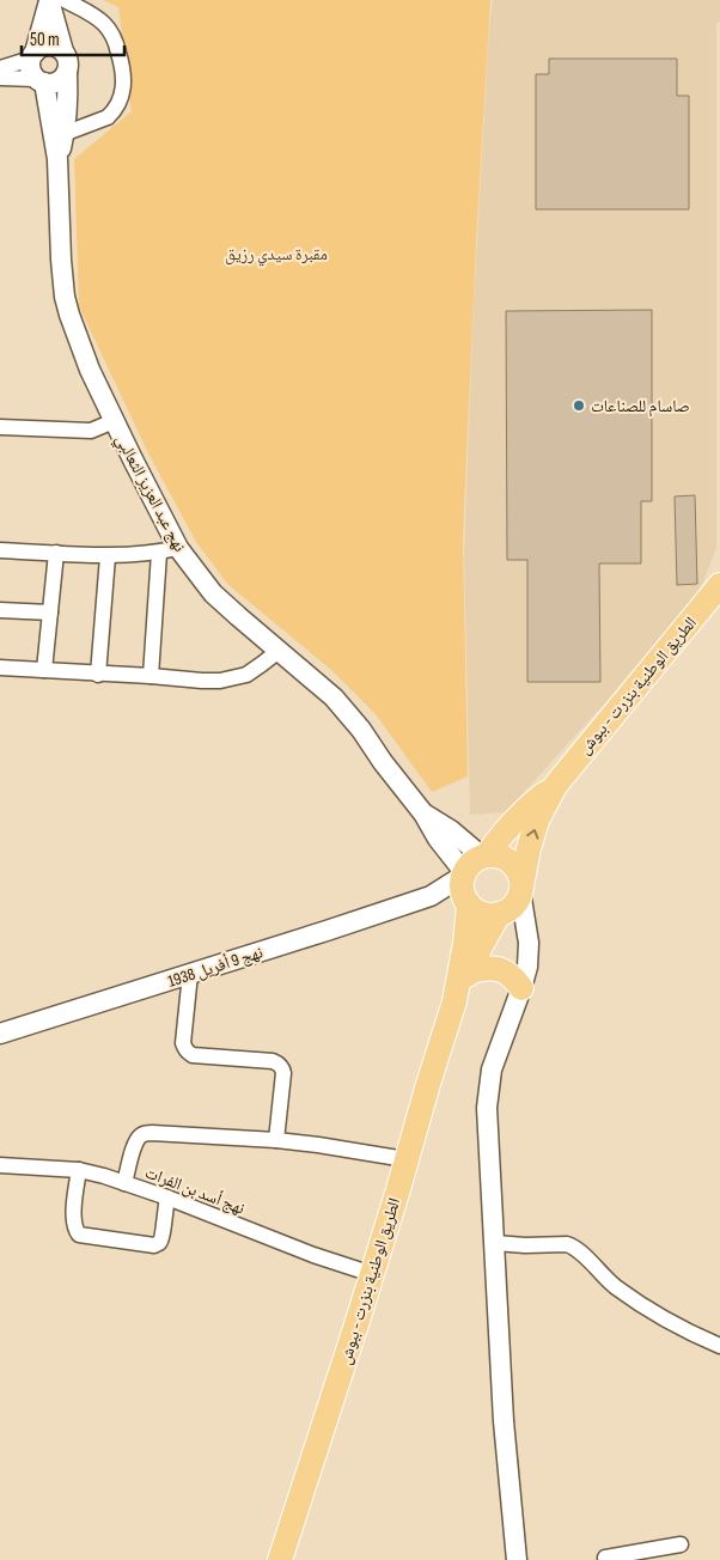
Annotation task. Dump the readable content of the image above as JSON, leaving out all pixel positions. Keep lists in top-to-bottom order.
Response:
{
  "streets": {
    "main road": ["الطريق الوطنية بنزرت - ببوش"],
    "street": ["نهج عبد العزيز الثعالبي", "نهج 9 أفريل 1938", "نهج أسد بن الفرات"]
  },
  "crossings": [
    ["نهج عبد العزيز الثعالبي", "الطريق الوطنية بنزرت - ببوش"],
    ["الطريق الوطنية بنزرت - ببوش", "نهج أسد بن الفرات"]
  ],
  "parks": ["مقبرة سيدي رزيق"],
  "places": ["صاسام للصناعات"],
  "scale_bar": "50 m"
}
